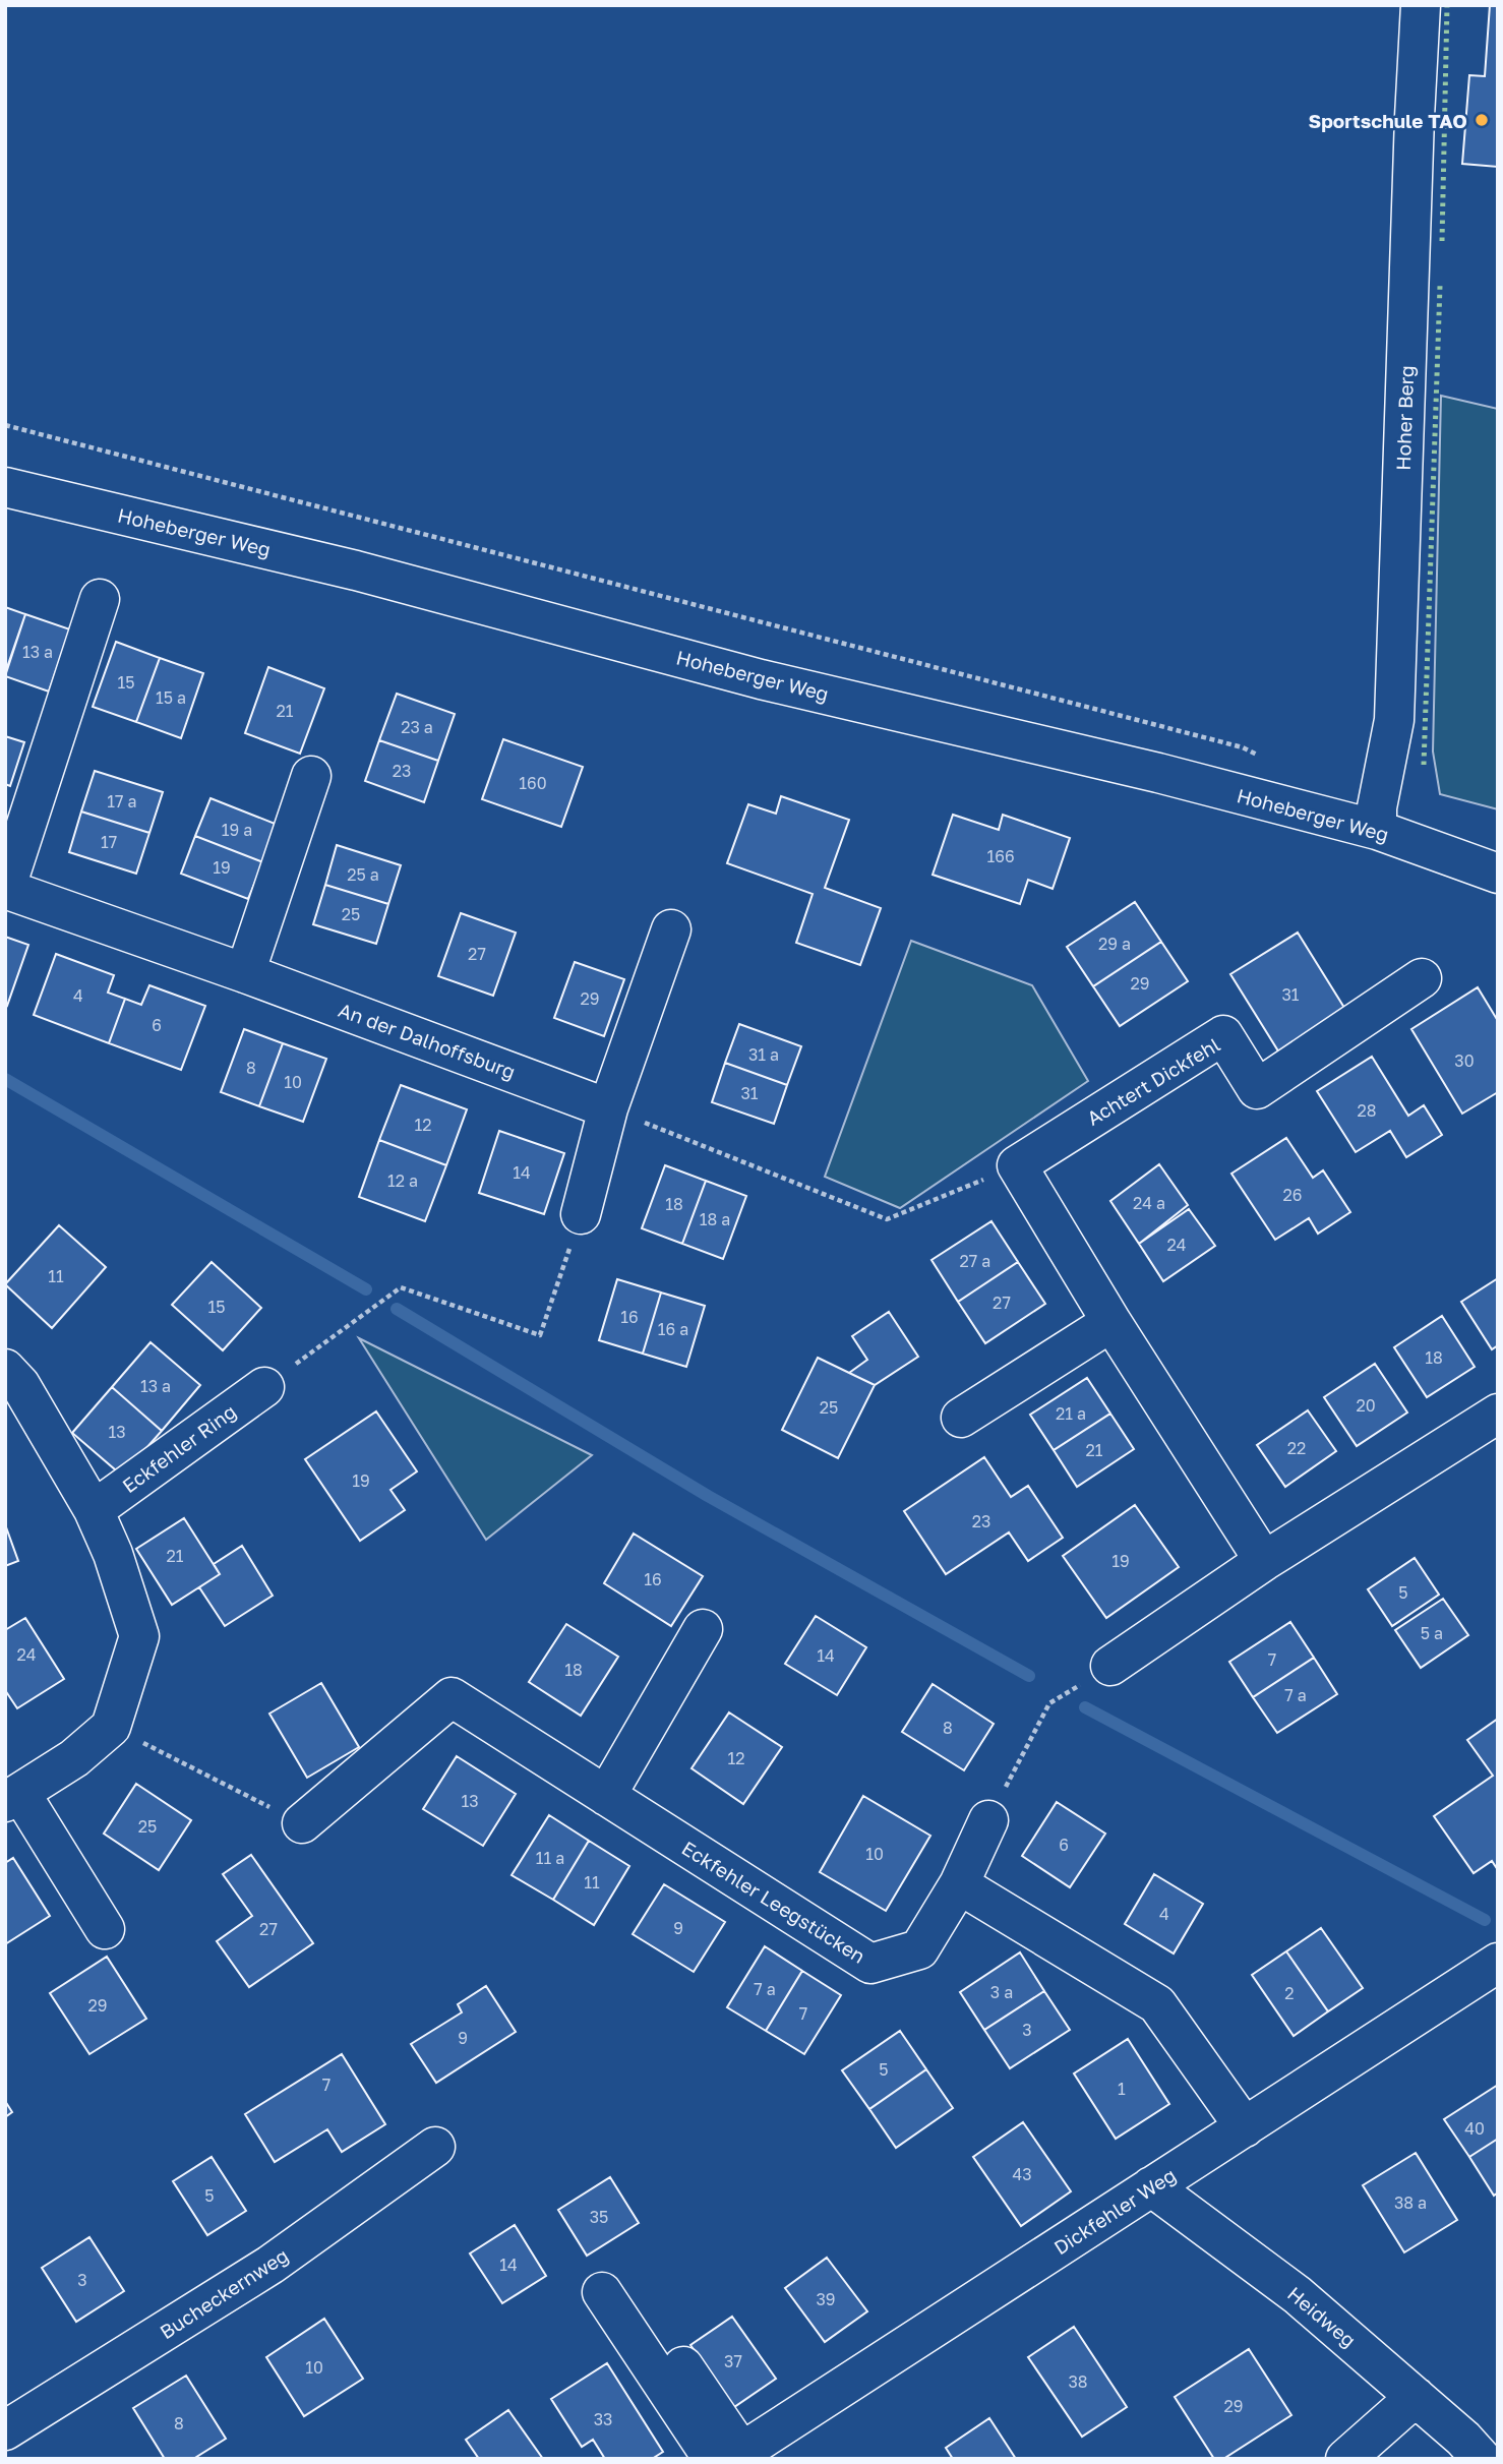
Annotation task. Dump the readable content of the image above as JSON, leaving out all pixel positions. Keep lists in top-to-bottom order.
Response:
{
  "streets": {
    "street": [
      "Hoher Berg",
      "Hoheberger Weg",
      "An der Dalhoffsburg",
      "Achtert Dickfehl",
      "Eckfehler Ring",
      "Eckfehler Leegstücken",
      "Dickfehler Weg",
      "Bucheckernweg",
      "Heidweg"
    ]
  },
  "crossings": [
    ["Hoher Berg", "Hoheberger Weg"],
    ["Dickfehler Weg", "Heidweg"]
  ],
  "places": ["Sportschule TAO"],
  "house_numbers": [
    "13 a",
    "15",
    "15 a",
    "21",
    "23 a",
    "23",
    "160",
    "17 a",
    "19 a",
    "17",
    "166",
    "19",
    "25 a",
    "25",
    "29 a",
    "27",
    "29",
    "31",
    "4",
    "29",
    "6",
    "31 a",
    "30",
    "8",
    "10",
    "31",
    "28",
    "12",
    "14",
    "12 a",
    "26",
    "24 a",
    "18",
    "18 a",
    "24",
    "27 a",
    "11",
    "27",
    "15",
    "16",
    "16 a",
    "18",
    "13 a",
    "20",
    "25",
    "21 a",
    "13",
    "22",
    "21",
    "19",
    "23",
    "21",
    "19",
    "16",
    "5",
    "5 a",
    "24",
    "14",
    "7",
    "18",
    "7 a",
    "8",
    "12",
    "13",
    "25",
    "6",
    "10",
    "11 a",
    "11",
    "4",
    "9",
    "27",
    "7 a",
    "3 a",
    "2",
    "29",
    "7",
    "3",
    "9",
    "5",
    "7",
    "1",
    "40",
    "43",
    "5",
    "38 a",
    "35",
    "14",
    "3",
    "39",
    "37",
    "10",
    "38",
    "29",
    "33",
    "8"
  ]
}
